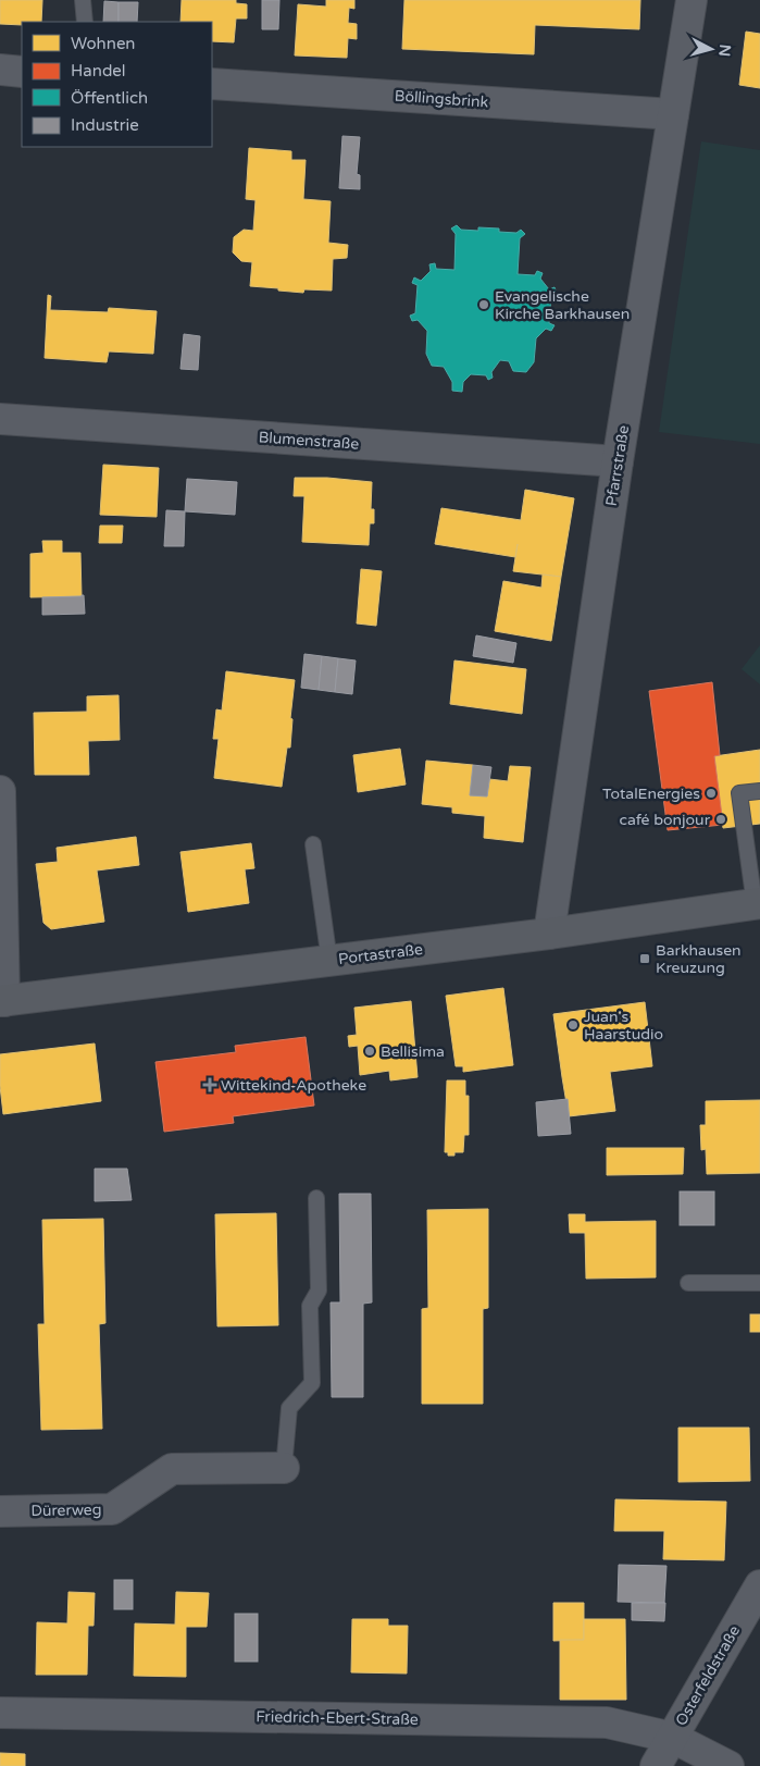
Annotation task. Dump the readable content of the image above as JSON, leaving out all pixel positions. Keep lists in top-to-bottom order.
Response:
{
  "streets": {
    "main road": ["Portastraße"],
    "street": [
      "Böllingsbrink",
      "Blumenstraße",
      "Pfarrstraße",
      "Dürerweg",
      "Osterfeldstraße",
      "Friedrich-Ebert-Straße"
    ]
  },
  "crossings": [
    ["Böllingsbrink", "Pfarrstraße"],
    ["Blumenstraße", "Pfarrstraße"],
    ["Pfarrstraße", "Portastraße"],
    ["Osterfeldstraße", "Friedrich-Ebert-Straße"]
  ],
  "places": {
    "other": [
      "Evangelische Kirche Barkhausen",
      "TotalEnergies",
      "café bonjour",
      "Juan's Haarstudio",
      "Bellisima"
    ],
    "transit": ["Barkhausen Kreuzung"],
    "health": ["Wittekind-Apotheke"]
  },
  "legend": [
    "Wohnen",
    "Handel",
    "Öffentlich",
    "Industrie"
  ],
  "north": "right"
}
